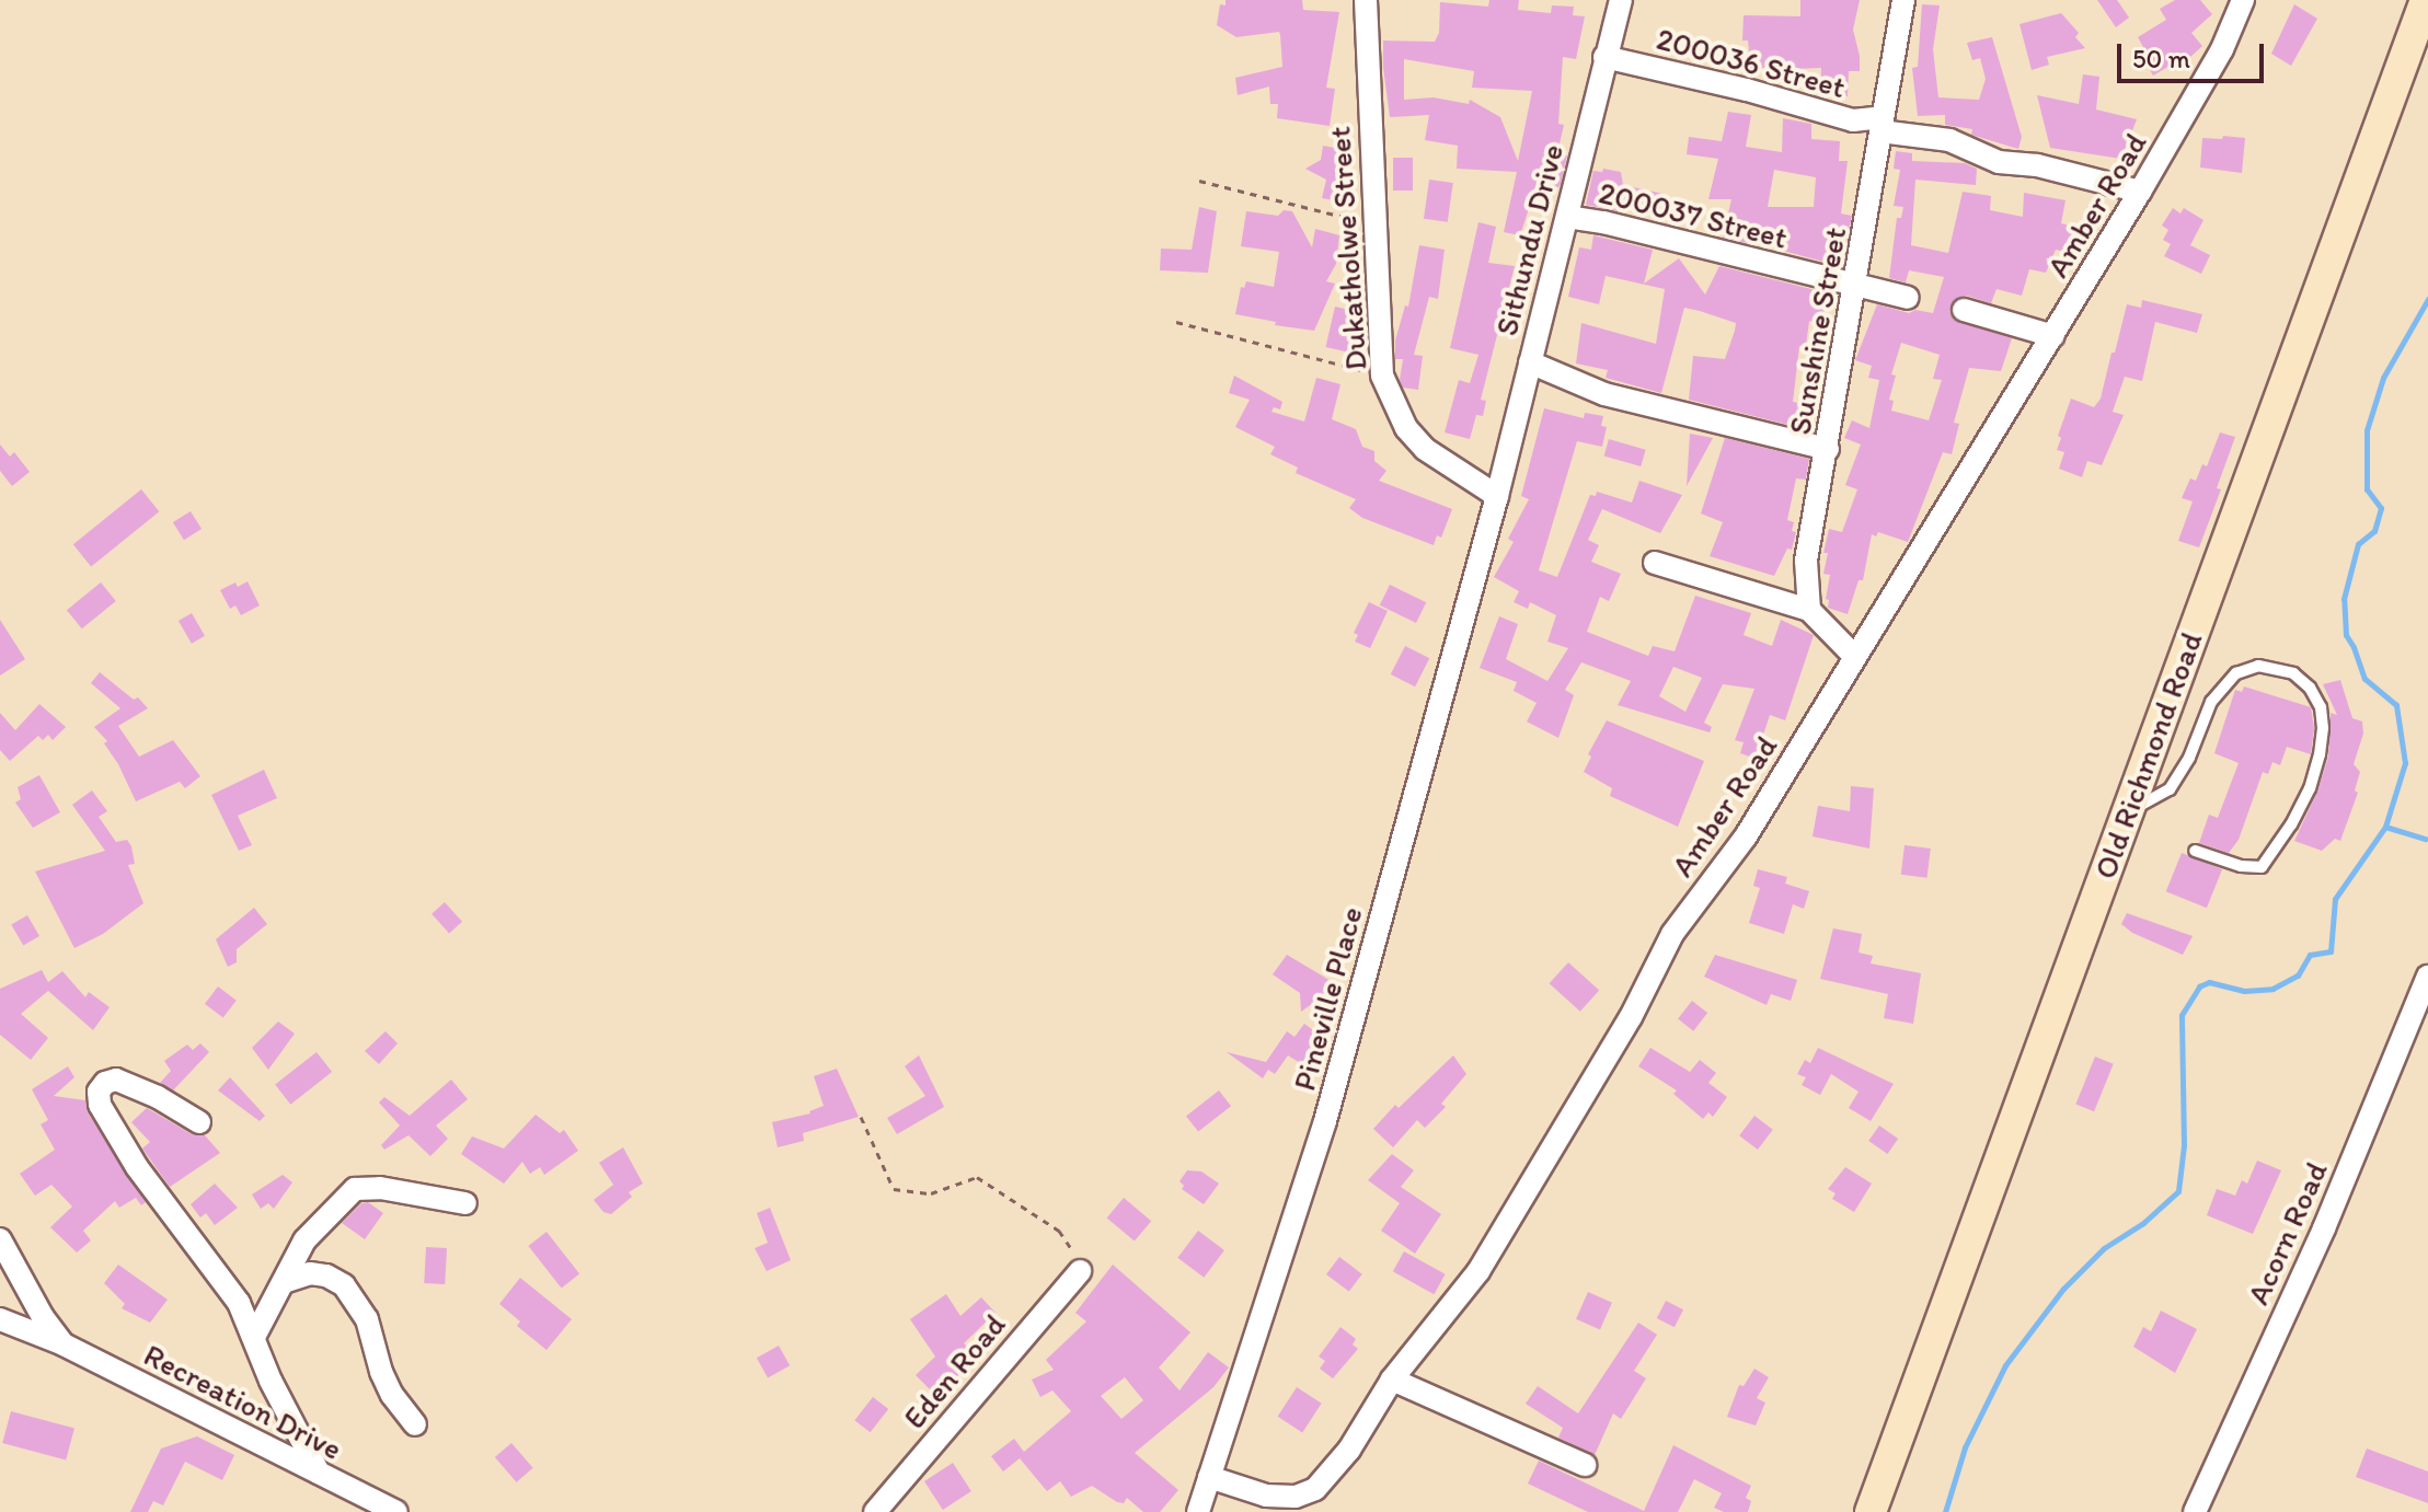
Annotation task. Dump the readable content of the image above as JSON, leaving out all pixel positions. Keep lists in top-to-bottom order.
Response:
{
  "streets": {
    "street": [
      "200036 Street",
      "Amber Road",
      "200037 Street",
      "Sithundu Drive",
      "Dukatholwe Street",
      "Sunshine Street",
      "Old Richmond Road",
      "Pineville Place",
      "Acorn Road",
      "Eden Road",
      "Recreation Drive"
    ]
  },
  "crossings": [
    ["200036 Street", "Amber Road"],
    ["200036 Street", "Sithundu Drive"],
    ["200036 Street", "Sunshine Street"],
    ["Amber Road", "Pineville Place"],
    ["200037 Street", "Sithundu Drive"],
    ["200037 Street", "Sunshine Street"],
    ["Sithundu Drive", "Dukatholwe Street"],
    ["Sithundu Drive", "Pineville Place"],
    ["Dukatholwe Street", "Pineville Place"]
  ],
  "scale_bar": "50 m"
}
